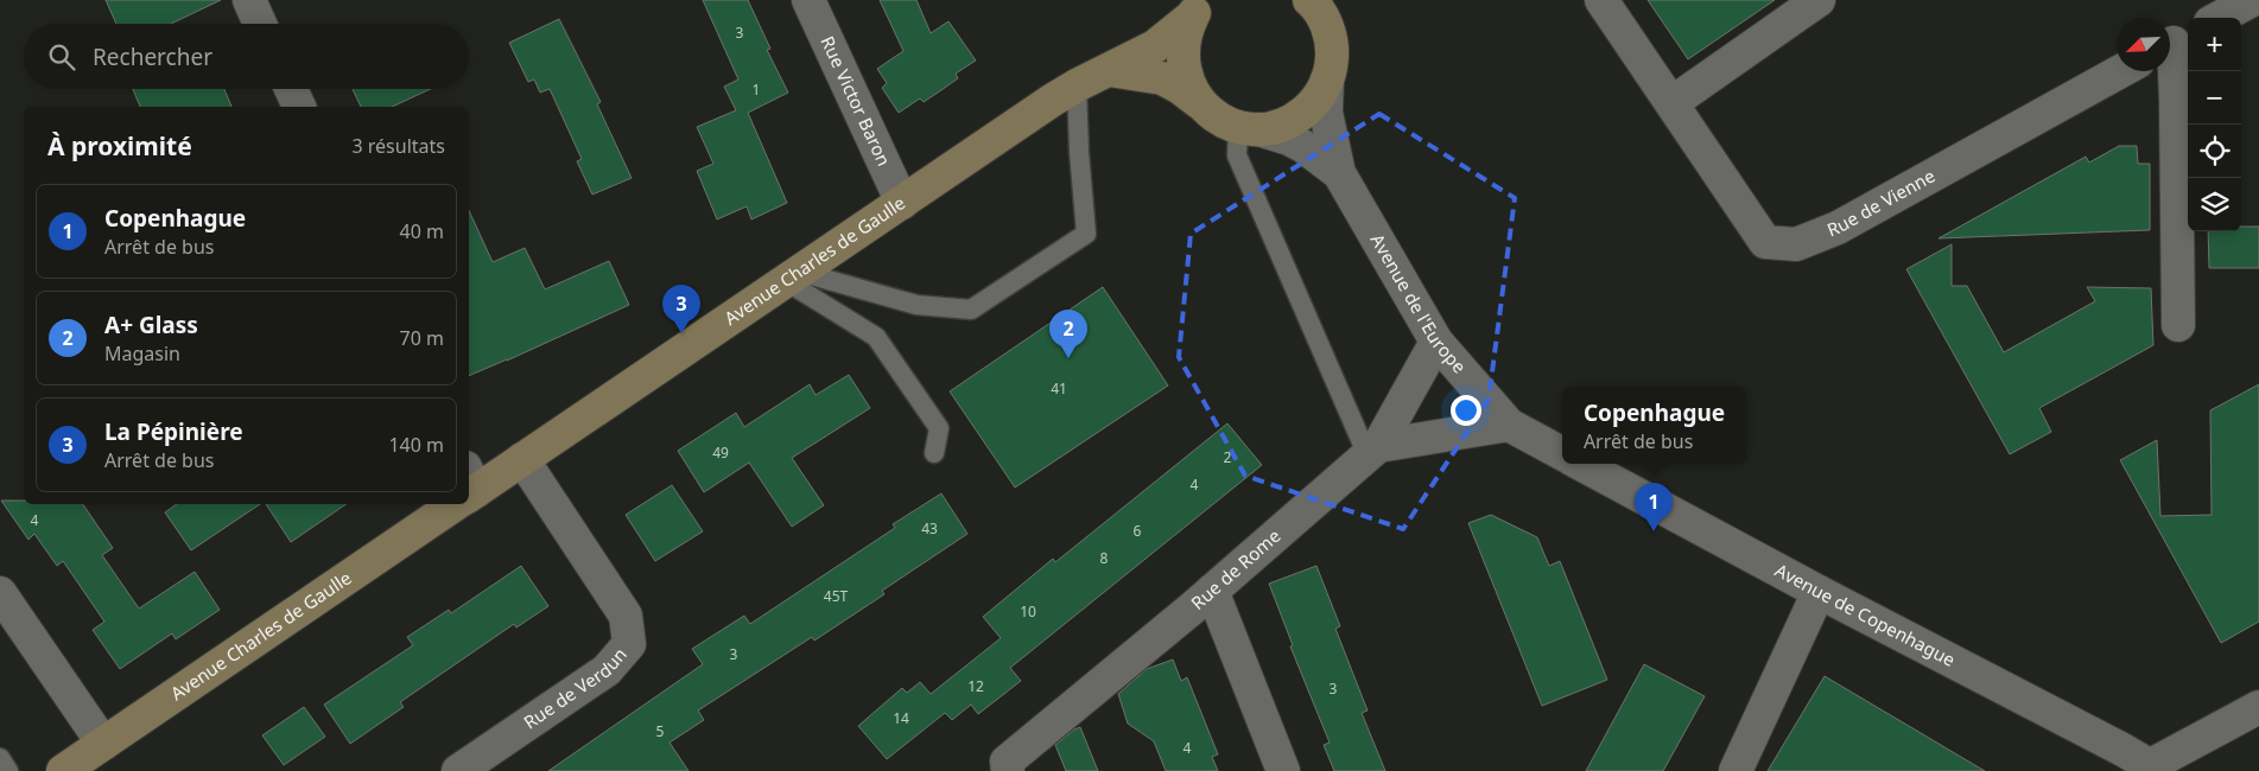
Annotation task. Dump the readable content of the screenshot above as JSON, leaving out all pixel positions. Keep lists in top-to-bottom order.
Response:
{
  "streets": {
    "street": [
      "Rue Victor Baron",
      "Rue de Vienne",
      "Avenue Charles de Gaulle",
      "Avenue de l'Europe",
      "Rue de Rome",
      "Avenue de Copenhague",
      "Rue de Verdun"
    ]
  },
  "crossings": [
    ["Rue Victor Baron", "Avenue Charles de Gaulle"],
    ["Avenue Charles de Gaulle", "Rue de Verdun"],
    ["Avenue de l'Europe", "Rue de Rome"]
  ],
  "house_numbers": [
    "3",
    "1",
    "41",
    "49",
    "2",
    "4",
    "4",
    "43",
    "6",
    "8",
    "45T",
    "10",
    "3",
    "12",
    "3",
    "14",
    "5",
    "4"
  ],
  "north": "bottom left",
  "page": {
    "map_buttons": ["+", "−"],
    "search": "Rechercher",
    "heading": ["À proximité", "3 résultats"],
    "list": [
      {
        "mark": "1",
        "name": "Copenhague",
        "note": "Arrêt de bus",
        "value": "40 m"
      },
      {
        "mark": "2",
        "name": "A+ Glass",
        "note": "Magasin",
        "value": "70 m"
      },
      {
        "mark": "3",
        "name": "La Pépinière",
        "note": "Arrêt de bus",
        "value": "140 m"
      }
    ],
    "pins": ["3", "2", "1"],
    "popup": ["Copenhague", "Arrêt de bus"]
  }
}
